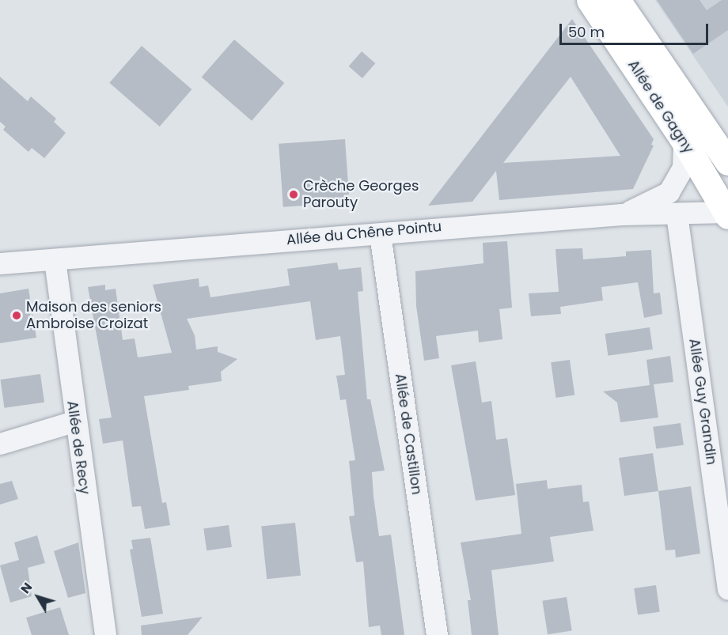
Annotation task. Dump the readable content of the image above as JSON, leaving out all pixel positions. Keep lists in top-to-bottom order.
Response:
{
  "streets": {
    "main road": ["Allée de Gagny"],
    "street": [
      "Allée du Chêne Pointu",
      "Allée Guy Grandin",
      "Allée de Castillon",
      "Allée de Recy"
    ]
  },
  "crossings": [
    ["Allée de Gagny", "Allée du Chêne Pointu"],
    ["Allée du Chêne Pointu", "Allée Guy Grandin"],
    ["Allée du Chêne Pointu", "Allée de Castillon"],
    ["Allée du Chêne Pointu", "Allée de Recy"]
  ],
  "places": ["Crèche Georges Parouty", "Maison des seniors Ambroise Croizat"],
  "scale_bar": "50 m",
  "north": "top left"
}
